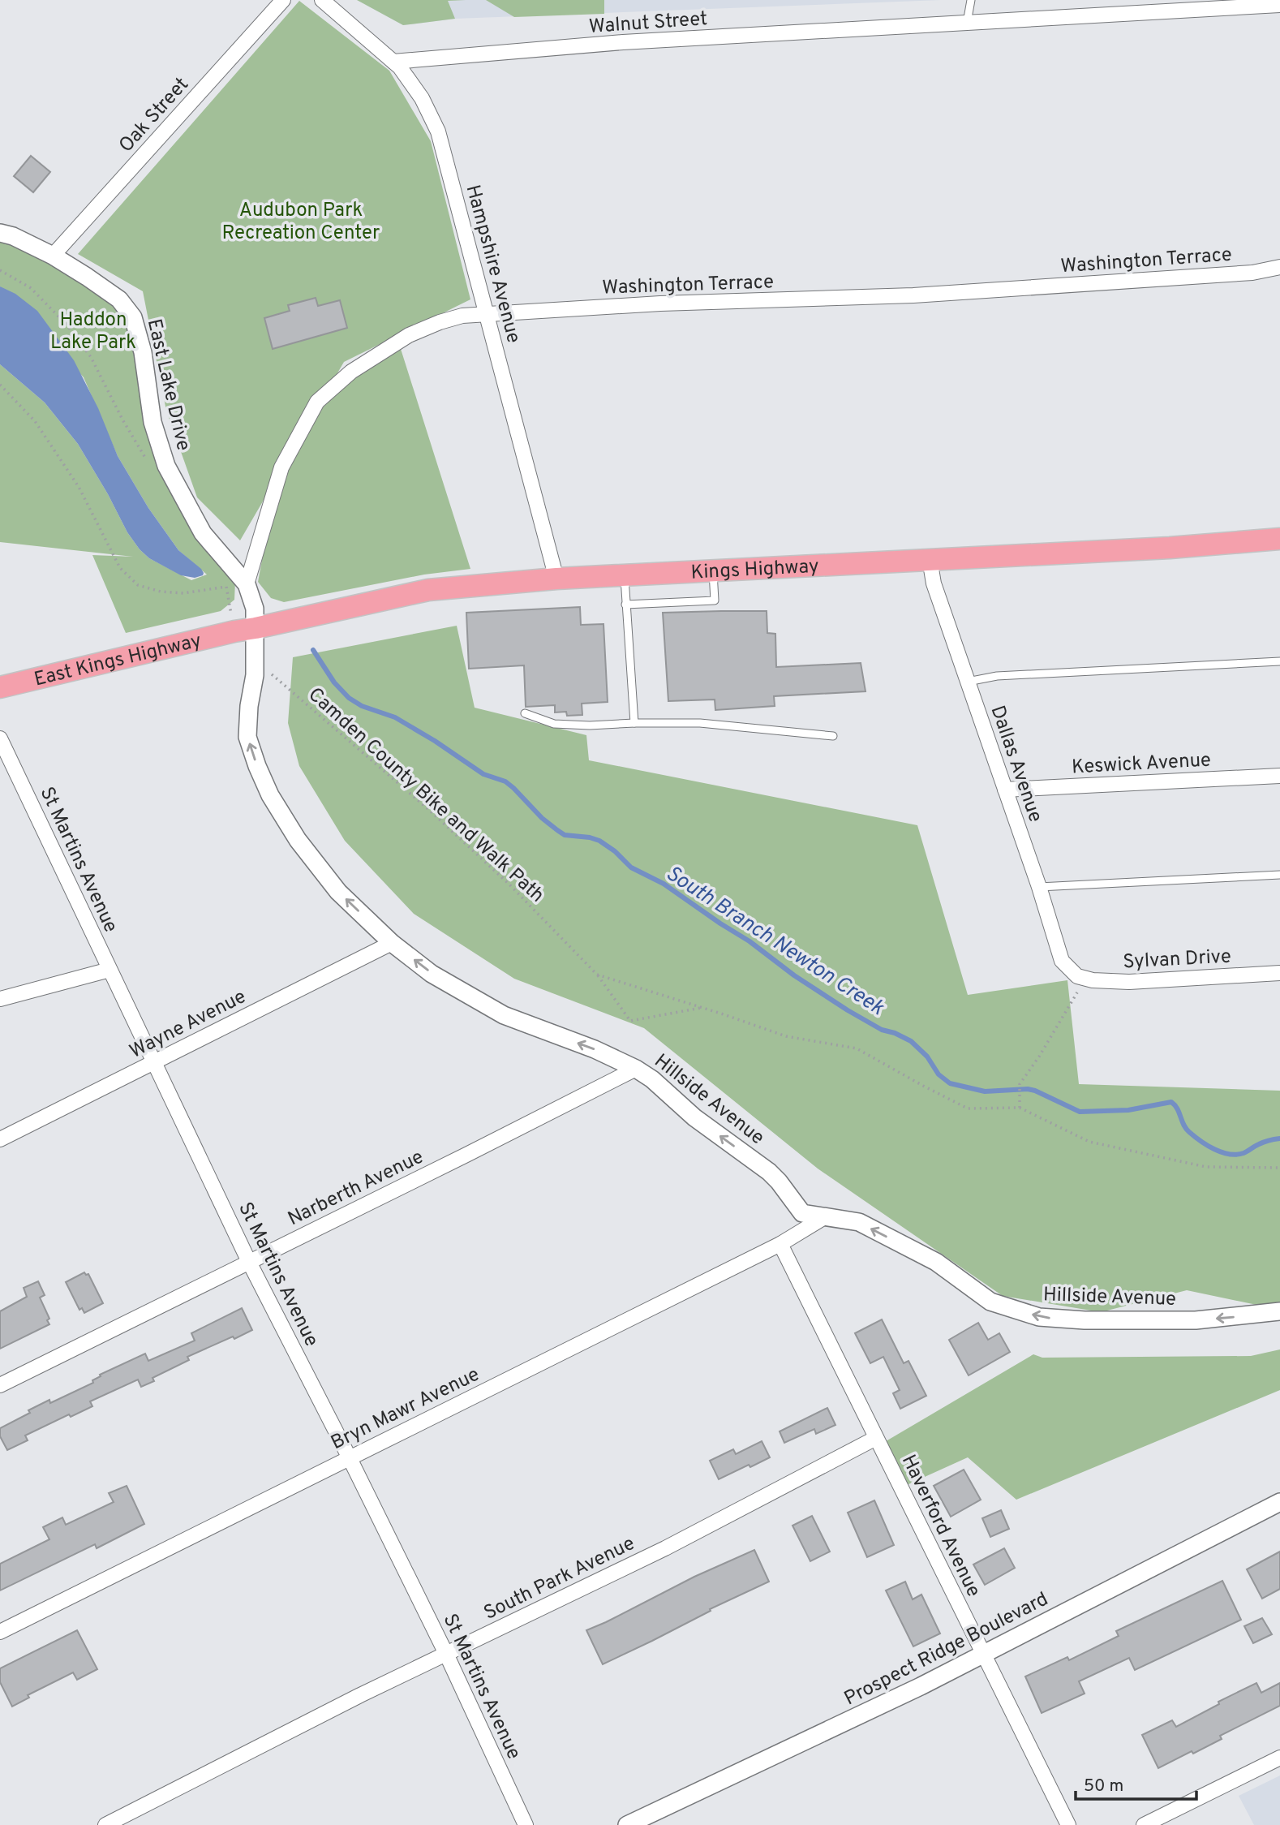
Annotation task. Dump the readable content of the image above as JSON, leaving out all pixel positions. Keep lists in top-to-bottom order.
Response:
{
  "streets": {
    "main road": ["Kings Highway", "East Kings Highway"],
    "street": [
      "Walnut Street",
      "Oak Street",
      "Washington Terrace",
      "Hampshire Avenue",
      "East Lake Drive",
      "Keswick Avenue",
      "Dallas Avenue",
      "St Martins Avenue",
      "Sylvan Drive",
      "Wayne Avenue",
      "Hillside Avenue",
      "Narberth Avenue",
      "Bryn Mawr Avenue",
      "Haverford Avenue",
      "South Park Avenue",
      "Prospect Ridge Boulevard"
    ],
    "path": ["Camden County Bike and Walk Path"]
  },
  "crossings": [
    ["Walnut Street", "Hampshire Avenue"],
    ["Oak Street", "East Lake Drive"],
    ["Washington Terrace", "Hampshire Avenue"],
    ["Washington Terrace", "East Lake Drive"],
    ["Hampshire Avenue", "Kings Highway"],
    ["East Lake Drive", "Kings Highway"],
    ["East Lake Drive", "East Kings Highway"],
    ["East Lake Drive", "Hillside Avenue"],
    ["Kings Highway", "East Kings Highway"],
    ["Kings Highway", "Dallas Avenue"],
    ["Kings Highway", "Hillside Avenue"],
    ["East Kings Highway", "Hillside Avenue"],
    ["Keswick Avenue", "Dallas Avenue"],
    ["Dallas Avenue", "Sylvan Drive"],
    ["Camden County Bike and Walk Path", "Hillside Avenue"],
    ["St Martins Avenue", "Wayne Avenue"],
    ["St Martins Avenue", "Narberth Avenue"],
    ["St Martins Avenue", "Bryn Mawr Avenue"],
    ["St Martins Avenue", "South Park Avenue"],
    ["Wayne Avenue", "Hillside Avenue"],
    ["Hillside Avenue", "Narberth Avenue"],
    ["Hillside Avenue", "Bryn Mawr Avenue"],
    ["Bryn Mawr Avenue", "Haverford Avenue"],
    ["Haverford Avenue", "South Park Avenue"],
    ["Haverford Avenue", "Prospect Ridge Boulevard"]
  ],
  "one_way": ["Hillside Avenue"],
  "water": ["South Branch Newton Creek"],
  "parks": ["Audubon Park Recreation Center", "Haddon Lake Park"],
  "scale_bar": "50 m"
}
